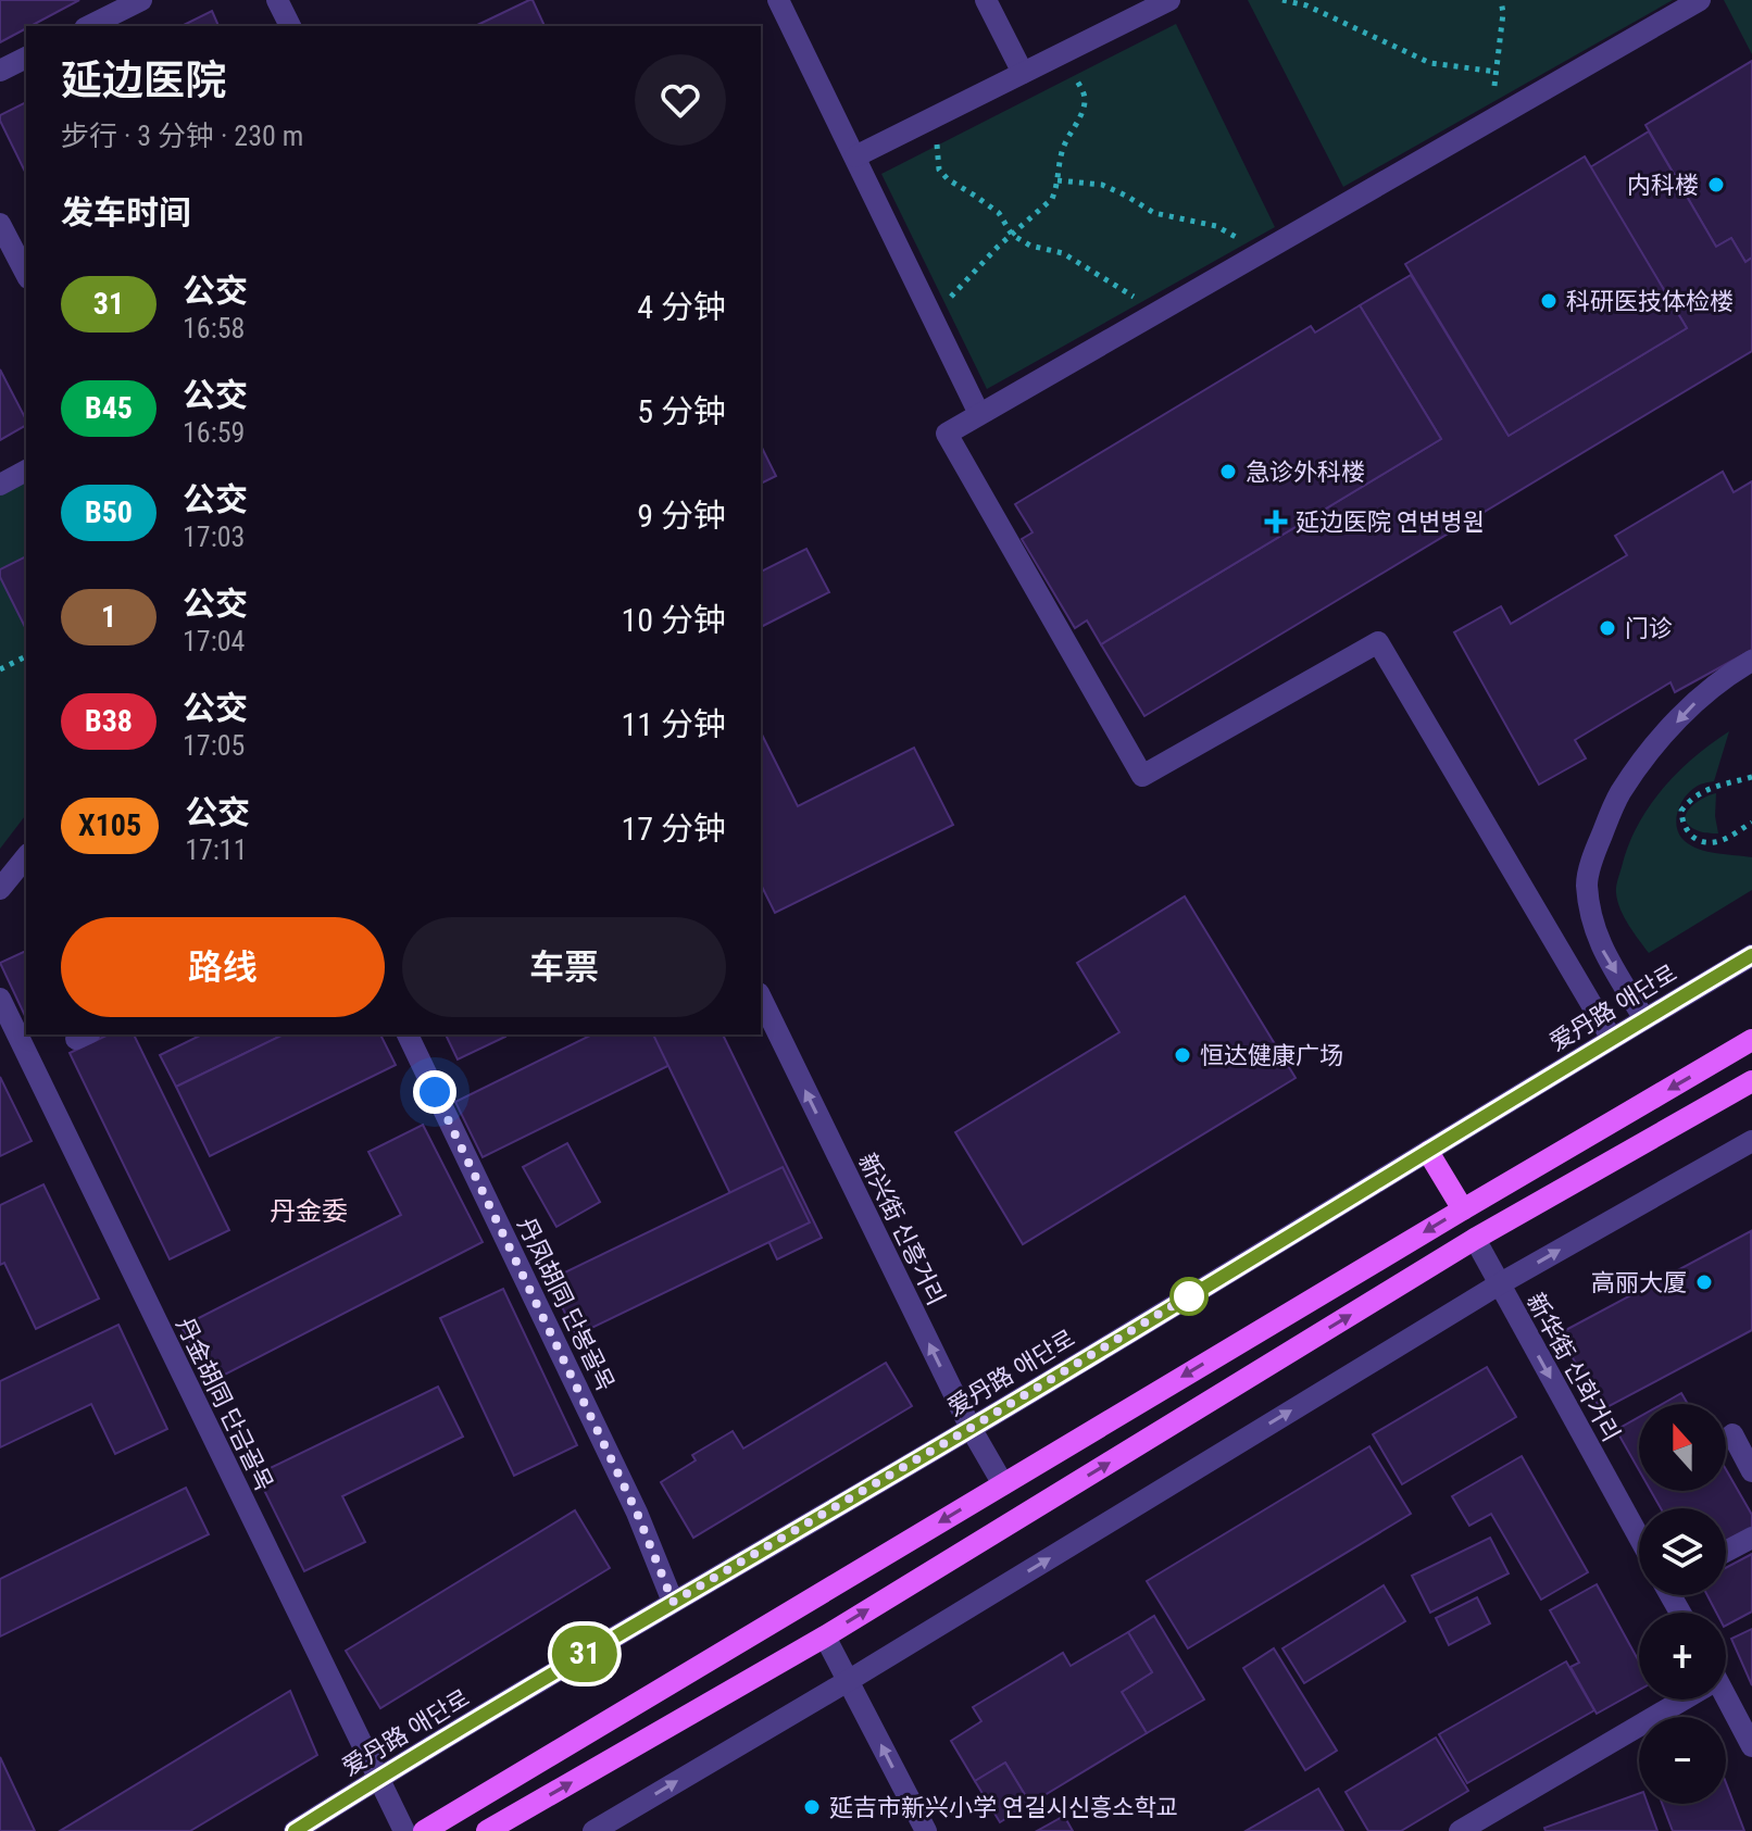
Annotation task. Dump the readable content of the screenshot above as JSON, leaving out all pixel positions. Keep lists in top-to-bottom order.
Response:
{
  "streets": {
    "street": [
      "爱丹路 애단로",
      "新兴街 신흥거리",
      "丹凤胡同 단봉골목",
      "新华街 신화거리",
      "丹金胡同 단금골목"
    ]
  },
  "crossings": [
    ["爱丹路 애단로", "新兴街 신흥거리"],
    ["爱丹路 애단로", "丹凤胡同 단봉골목"],
    ["爱丹路 애단로", "丹金胡同 단금골목"]
  ],
  "one_way": ["新兴街 신흥거리", "新华街 신화거리"],
  "districts": ["丹金委"],
  "places": {
    "other": [
      "内科楼",
      "科研医技体检楼",
      "急诊外科楼",
      "门诊",
      "恒达健康广场",
      "高丽大厦",
      "延吉市新兴小学 연길시신흥소학교"
    ],
    "health": ["延边医院 연변병원"]
  },
  "lines": ["bus line 31"],
  "north": "top",
  "page": {
    "on_map": "31",
    "heading": [
      ["延边医院", "步行 · 3 分钟 · 230 m"],
      "发车时间"
    ],
    "list": [
      {
        "mark": "31",
        "name": "公交",
        "note": "16:58",
        "value": "4 分钟"
      },
      {
        "mark": "B45",
        "name": "公交",
        "note": "16:59",
        "value": "5 分钟"
      },
      {
        "mark": "B50",
        "name": "公交",
        "note": "17:03",
        "value": "9 分钟"
      },
      {
        "mark": "1",
        "name": "公交",
        "note": "17:04",
        "value": "10 分钟"
      },
      {
        "mark": "B38",
        "name": "公交",
        "note": "17:05",
        "value": "11 分钟"
      },
      {
        "mark": "X105",
        "name": "公交",
        "note": "17:11",
        "value": "17 分钟"
      }
    ],
    "buttons": ["路线", "车票"],
    "map_buttons": ["+", "−"]
  }
}
